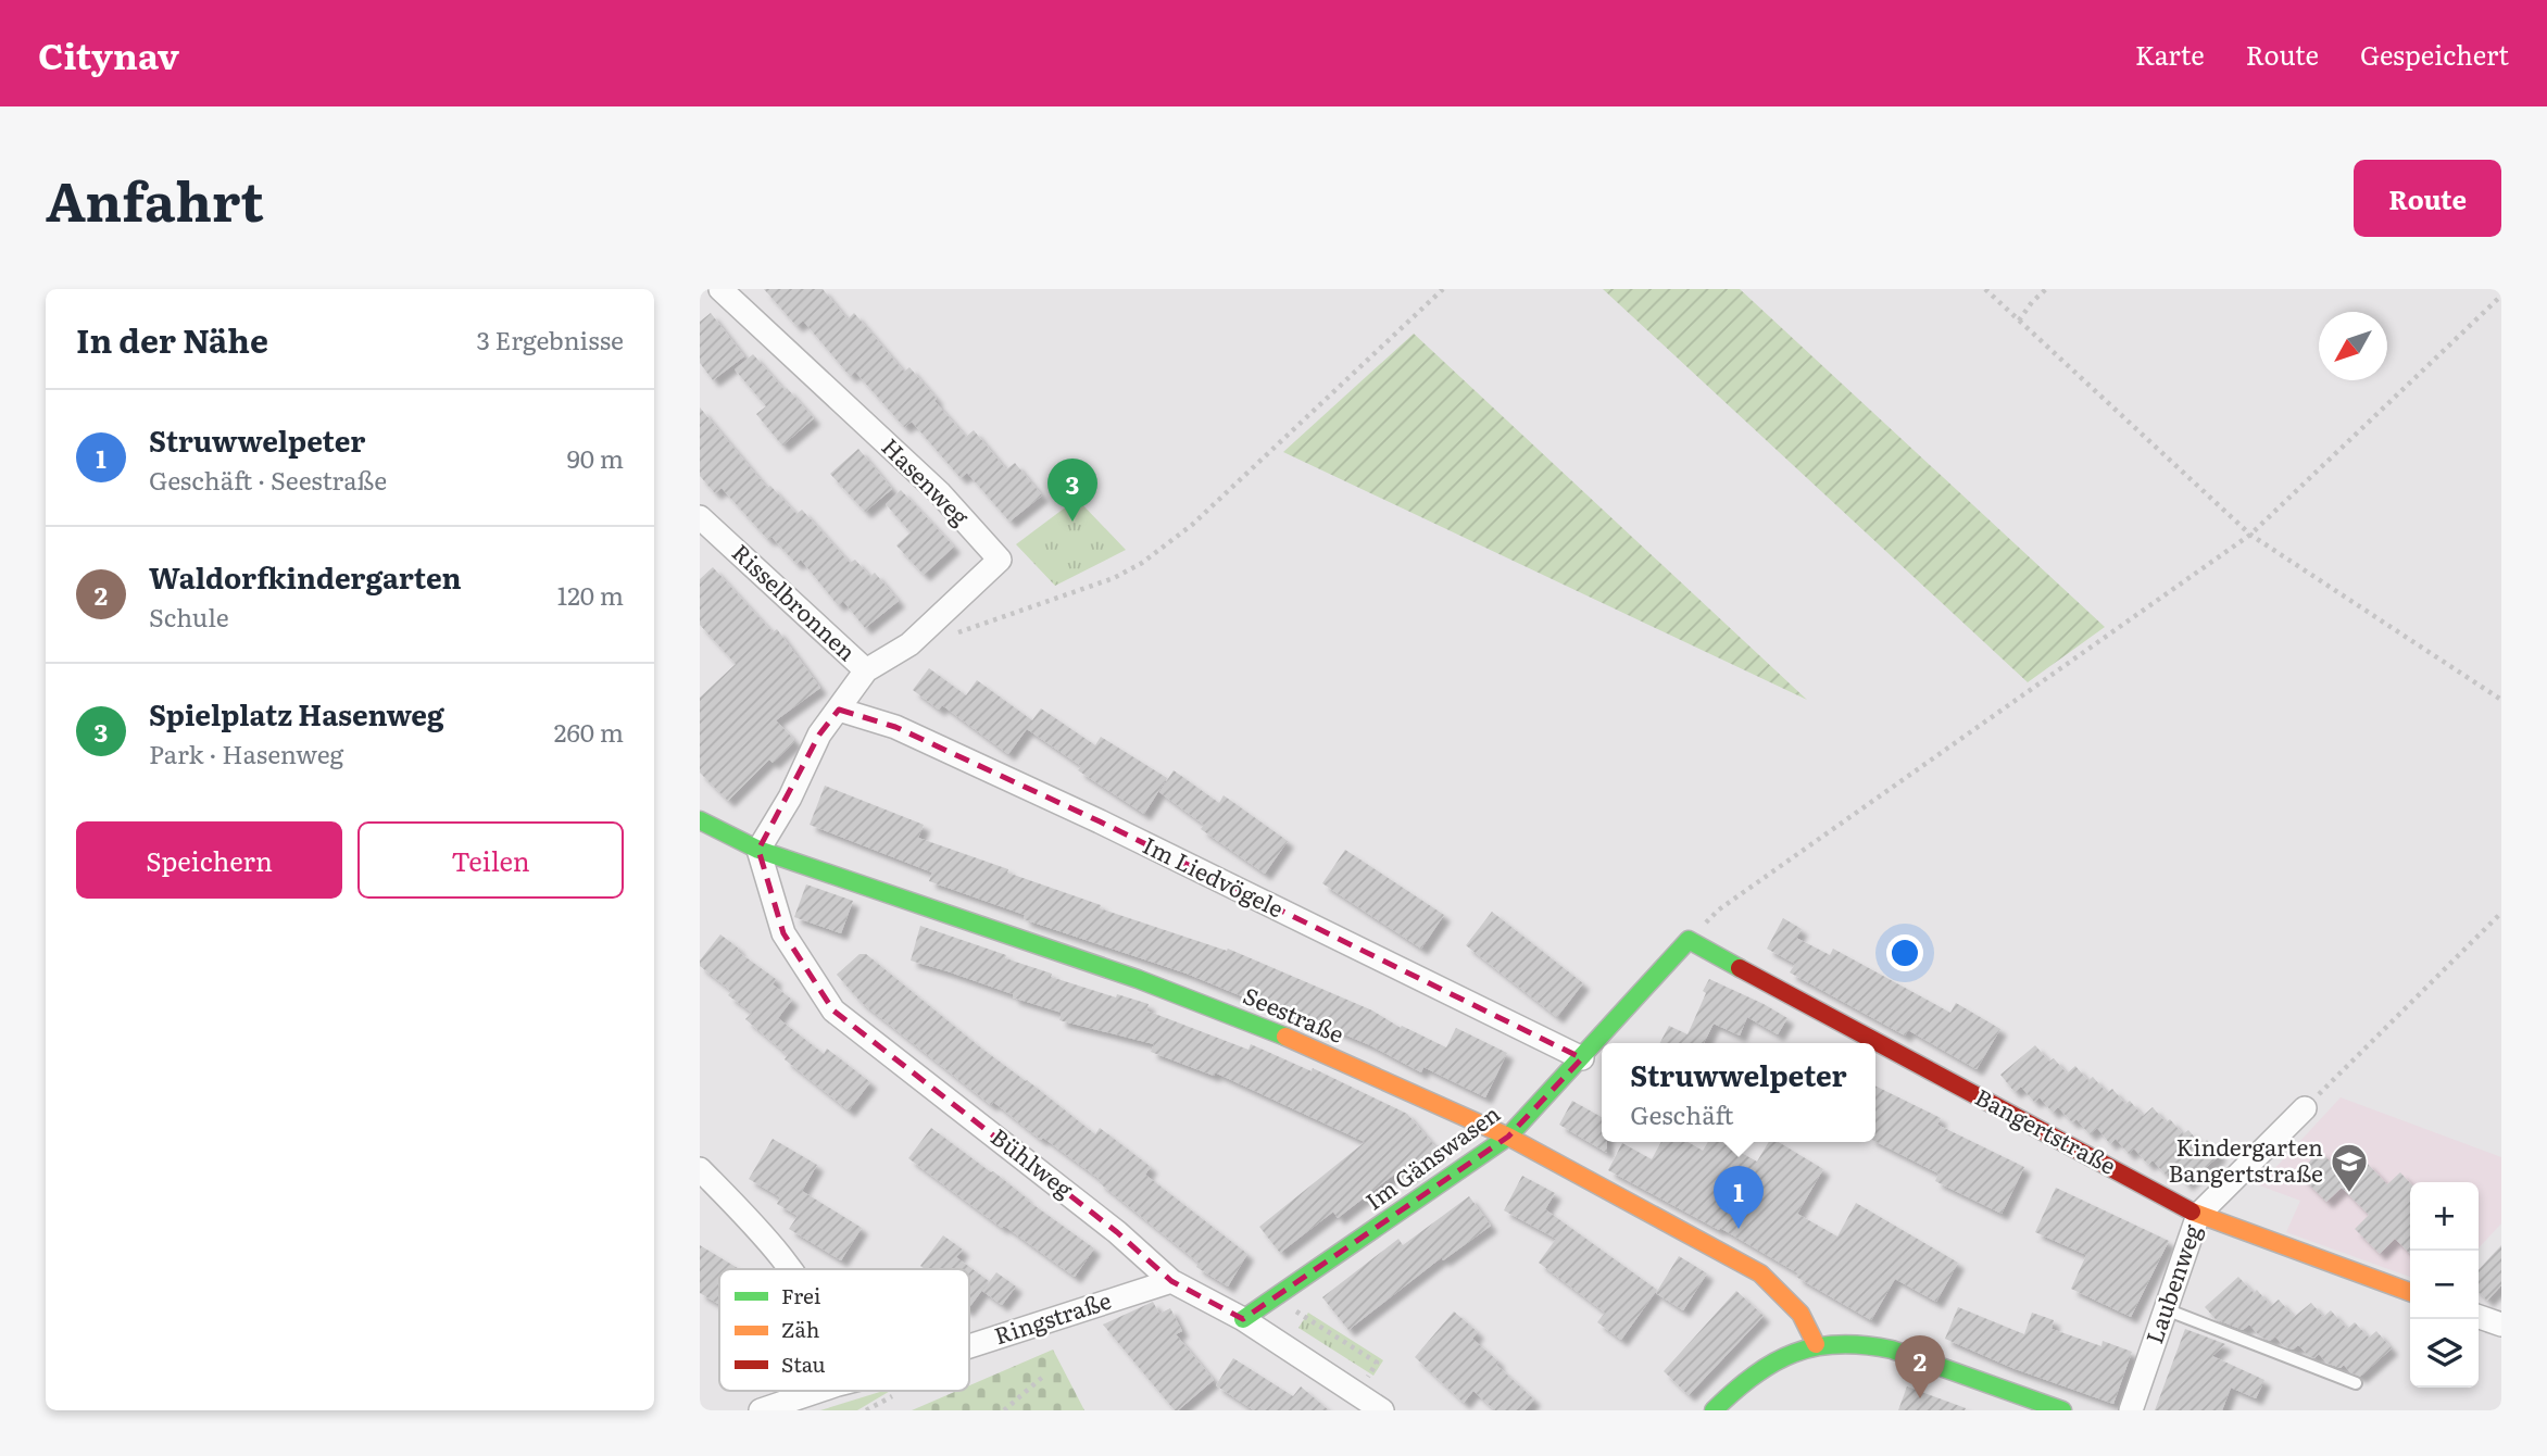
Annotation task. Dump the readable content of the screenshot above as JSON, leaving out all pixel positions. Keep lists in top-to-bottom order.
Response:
{
  "streets": {
    "street": [
      "Hasenweg",
      "Risselbronnen",
      "Im Liedvögele",
      "Seestraße",
      "Bangertstraße",
      "Im Gänswasen",
      "Bühlweg",
      "Laubenweg",
      "Ringstraße"
    ]
  },
  "crossings": [
    ["Hasenweg", "Risselbronnen"],
    ["Risselbronnen", "Im Liedvögele"],
    ["Risselbronnen", "Seestraße"],
    ["Risselbronnen", "Bühlweg"],
    ["Im Liedvögele", "Im Gänswasen"],
    ["Seestraße", "Im Gänswasen"],
    ["Seestraße", "Bühlweg"],
    ["Bangertstraße", "Im Gänswasen"],
    ["Bangertstraße", "Laubenweg"],
    ["Im Gänswasen", "Bühlweg"],
    ["Bühlweg", "Ringstraße"]
  ],
  "places": {
    "school or university": ["Kindergarten Bangertstraße"]
  },
  "legend": ["Frei", "Zäh", "Stau"],
  "north": "bottom left",
  "page": {
    "header": "Citynav",
    "nav": ["Karte", "Route", "Gespeichert"],
    "title": "Anfahrt",
    "buttons": [
      "Route",
      ["Speichern", "Teilen"]
    ],
    "heading": ["In der Nähe", "3 Ergebnisse"],
    "list": [
      {
        "mark": "1",
        "name": "Struwwelpeter",
        "note": "Geschäft · Seestraße",
        "value": "90 m"
      },
      {
        "mark": "2",
        "name": "Waldorfkindergarten",
        "note": "Schule",
        "value": "120 m"
      },
      {
        "mark": "3",
        "name": "Spielplatz Hasenweg",
        "note": "Park · Hasenweg",
        "value": "260 m"
      }
    ],
    "pins": ["3", "1", "2"],
    "popup": ["Struwwelpeter", "Geschäft"],
    "map_buttons": ["+", "−"]
  }
}
